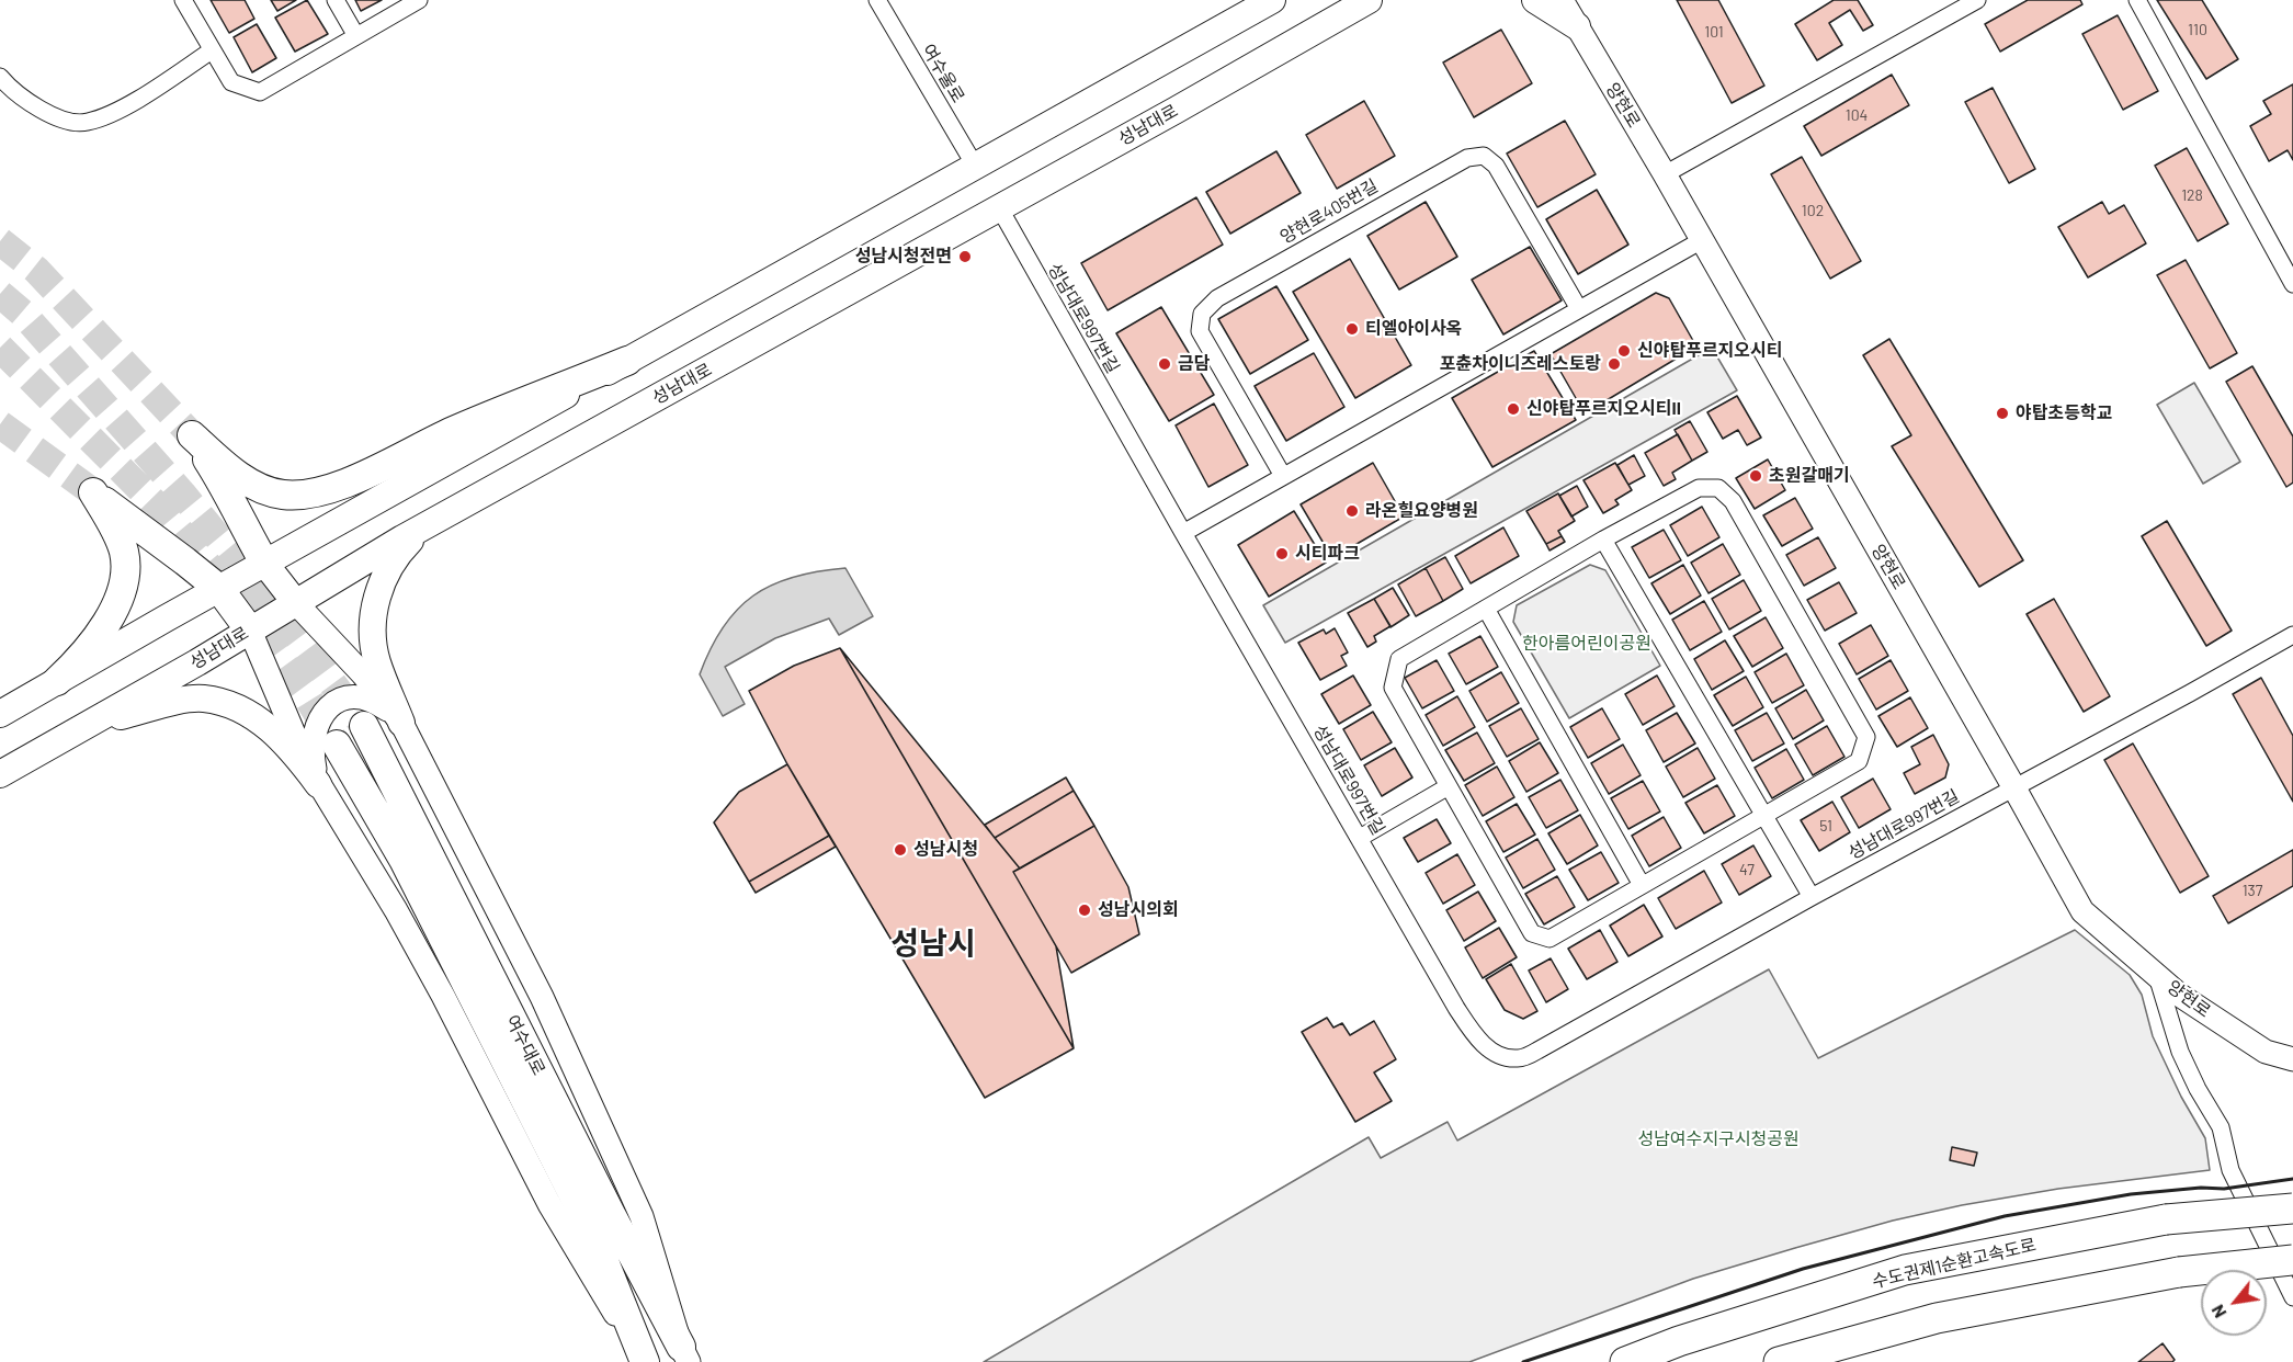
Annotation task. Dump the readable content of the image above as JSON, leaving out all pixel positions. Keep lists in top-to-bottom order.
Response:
{
  "streets": {
    "highway": ["여수대로", "수도권제1순환고속도로"],
    "main road": ["양현로", "성남대로"],
    "street": ["여수울로", "양현로405번길", "성남대로997번길"]
  },
  "crossings": [
    ["양현로", "성남대로997번길"],
    ["성남대로", "성남대로997번길"]
  ],
  "districts": ["성남시"],
  "parks": ["한아름어린이공원", "성남여수지구시청공원"],
  "places": [
    "성남시청전면",
    "티엘아이사옥",
    "신야탑푸르지오시티",
    "금담",
    "포츈차이니즈레스토랑",
    "신야탑푸르지오시티II",
    "야탑초등학교",
    "초원갈매기",
    "라온힐요양병원",
    "시티파크",
    "성남시청",
    "성남시의회"
  ],
  "house_numbers": [
    "110",
    "101",
    "104",
    "128",
    "102",
    "51",
    "47",
    "137"
  ],
  "north": "bottom left"
}
